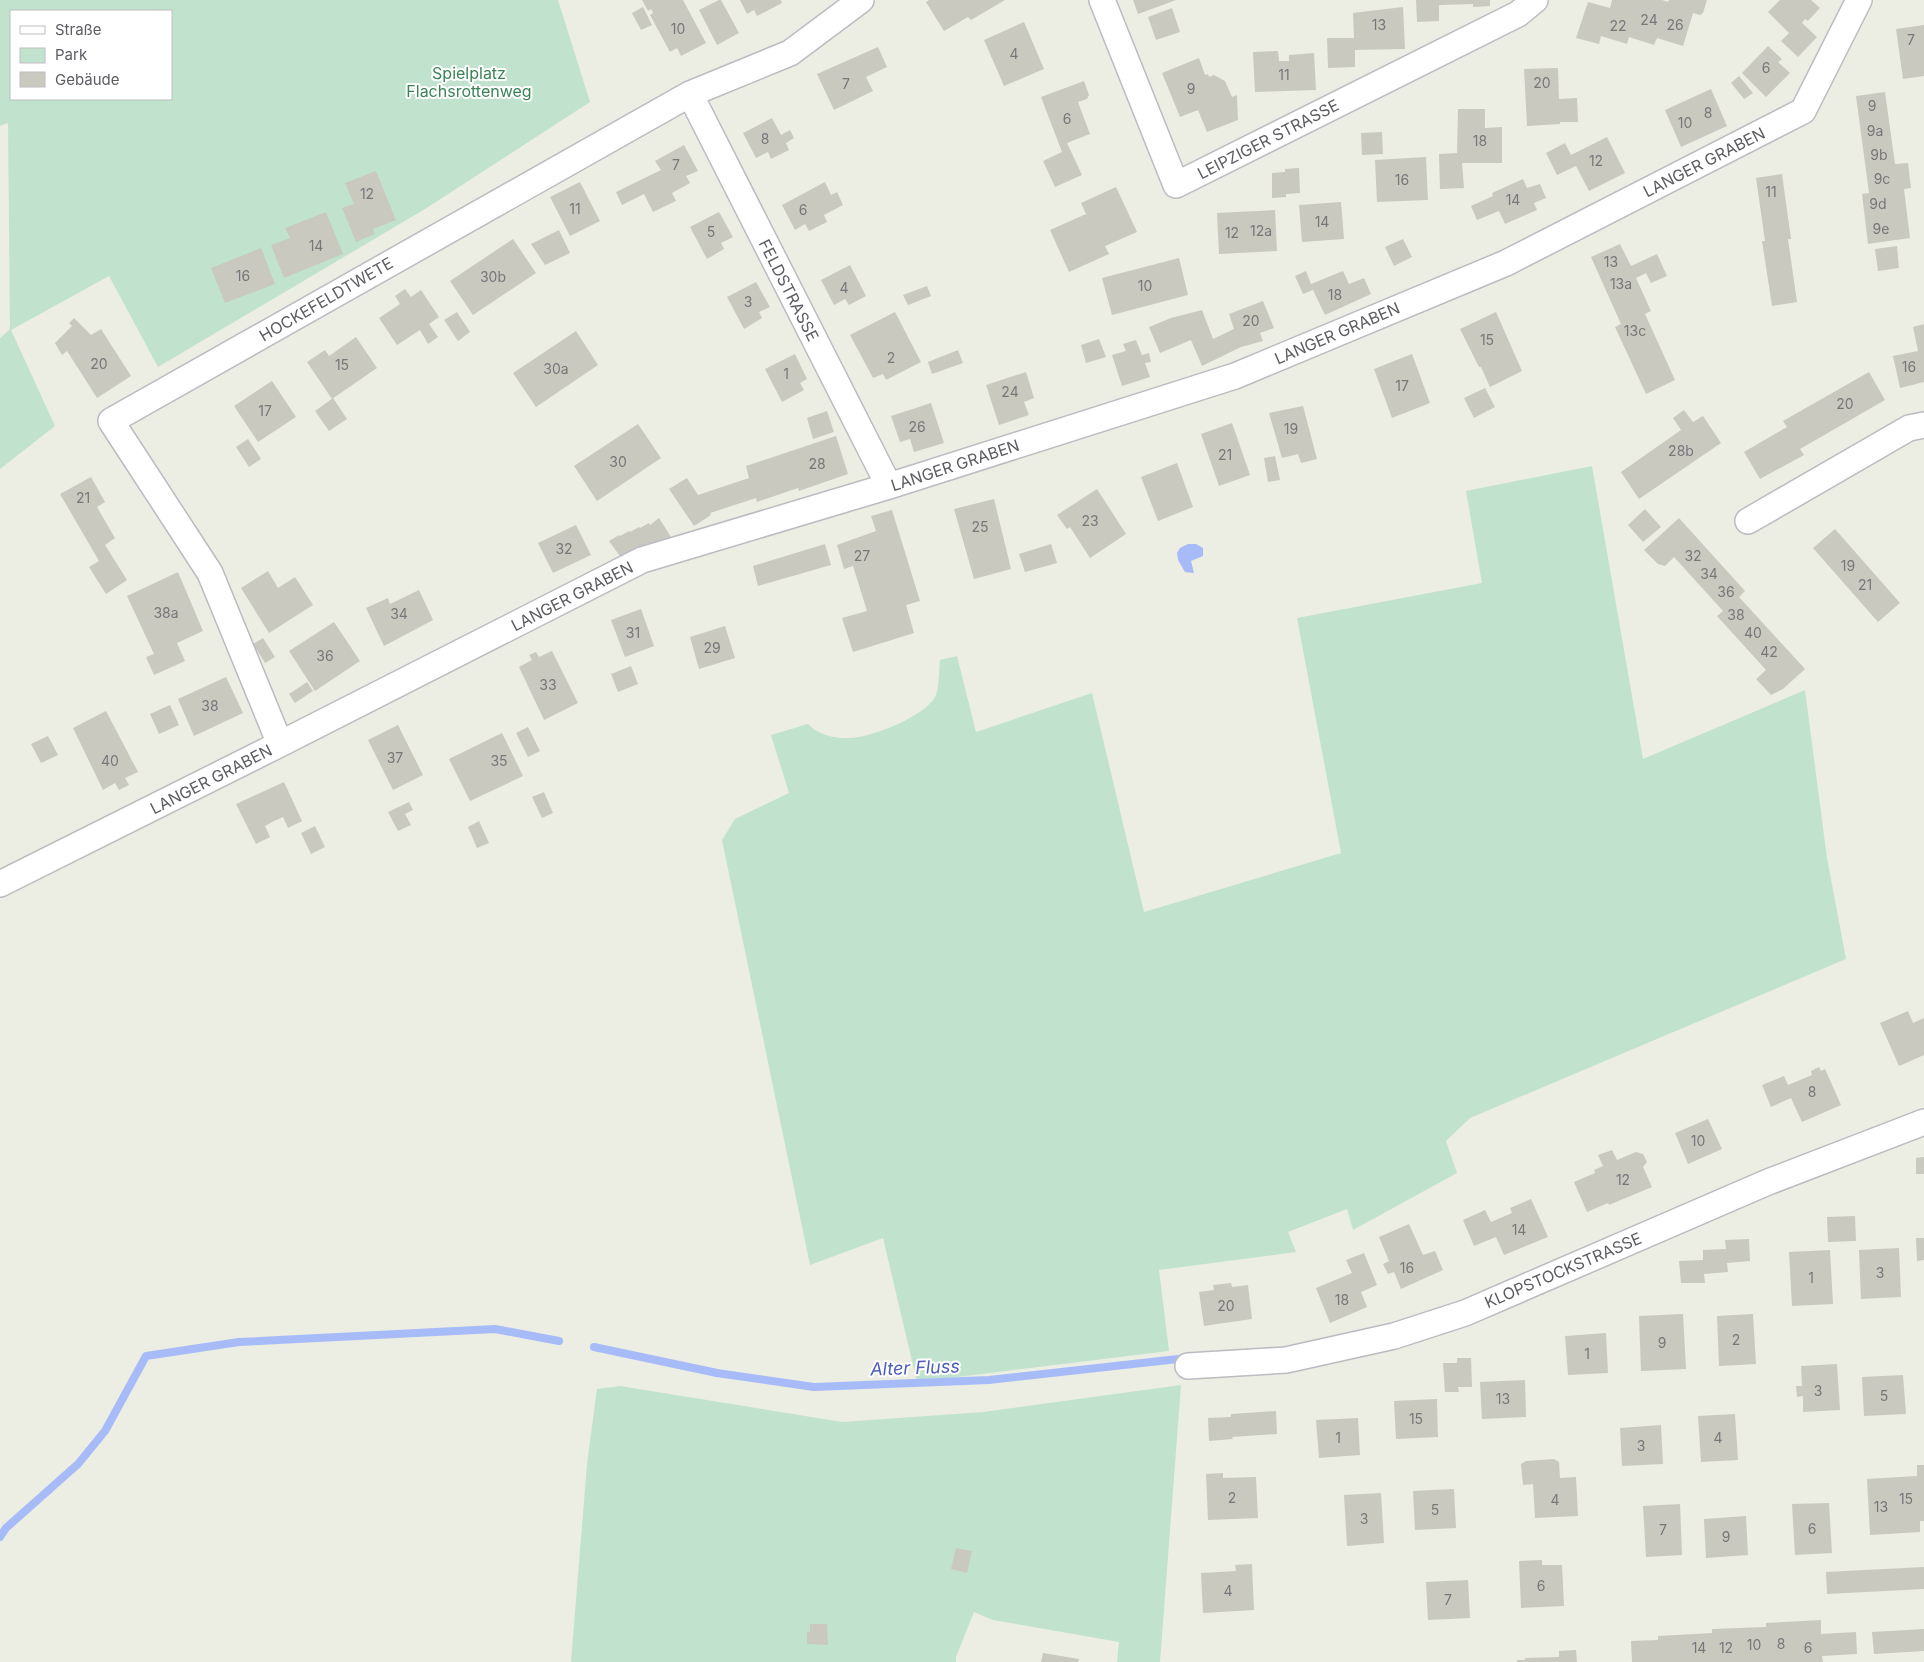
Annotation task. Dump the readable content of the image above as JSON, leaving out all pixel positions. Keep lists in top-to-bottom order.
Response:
{
  "streets": {
    "street": [
      "LEIPZIGER STRASSE",
      "LANGER GRABEN",
      "FELDSTRASSE",
      "HOCKEFELDTWETE",
      "KLOPSTOCKSTRASSE"
    ]
  },
  "crossings": [
    ["LANGER GRABEN", "FELDSTRASSE"],
    ["LANGER GRABEN", "HOCKEFELDTWETE"],
    ["FELDSTRASSE", "HOCKEFELDTWETE"]
  ],
  "water": ["Alter Fluss"],
  "parks": ["Spielplatz Flachsrottenweg"],
  "house_numbers": [
    "24",
    "13",
    "26",
    "22",
    "10",
    "7",
    "4",
    "6",
    "11",
    "20",
    "7",
    "9",
    "9",
    "8",
    "6",
    "10",
    "9a",
    "8",
    "18",
    "9b",
    "12",
    "7",
    "9c",
    "16",
    "11",
    "12",
    "14",
    "9d",
    "11",
    "6",
    "14",
    "9e",
    "12a",
    "5",
    "12",
    "14",
    "13",
    "16",
    "30b",
    "13a",
    "10",
    "4",
    "18",
    "3",
    "20",
    "13c",
    "15",
    "2",
    "20",
    "15",
    "16",
    "30a",
    "1",
    "17",
    "24",
    "20",
    "17",
    "26",
    "19",
    "28b",
    "21",
    "30",
    "28",
    "21",
    "23",
    "25",
    "32",
    "27",
    "32",
    "19",
    "34",
    "21",
    "36",
    "38a",
    "34",
    "38",
    "31",
    "40",
    "29",
    "42",
    "36",
    "33",
    "38",
    "37",
    "40",
    "35",
    "8",
    "10",
    "12",
    "14",
    "16",
    "3",
    "1",
    "18",
    "20",
    "2",
    "9",
    "1",
    "3",
    "5",
    "13",
    "15",
    "1",
    "4",
    "3",
    "2",
    "15",
    "4",
    "13",
    "5",
    "3",
    "6",
    "7",
    "9",
    "6",
    "4",
    "7",
    "8",
    "10",
    "14",
    "12",
    "6"
  ],
  "legend": ["Straße", "Park", "Gebäude"]
}
